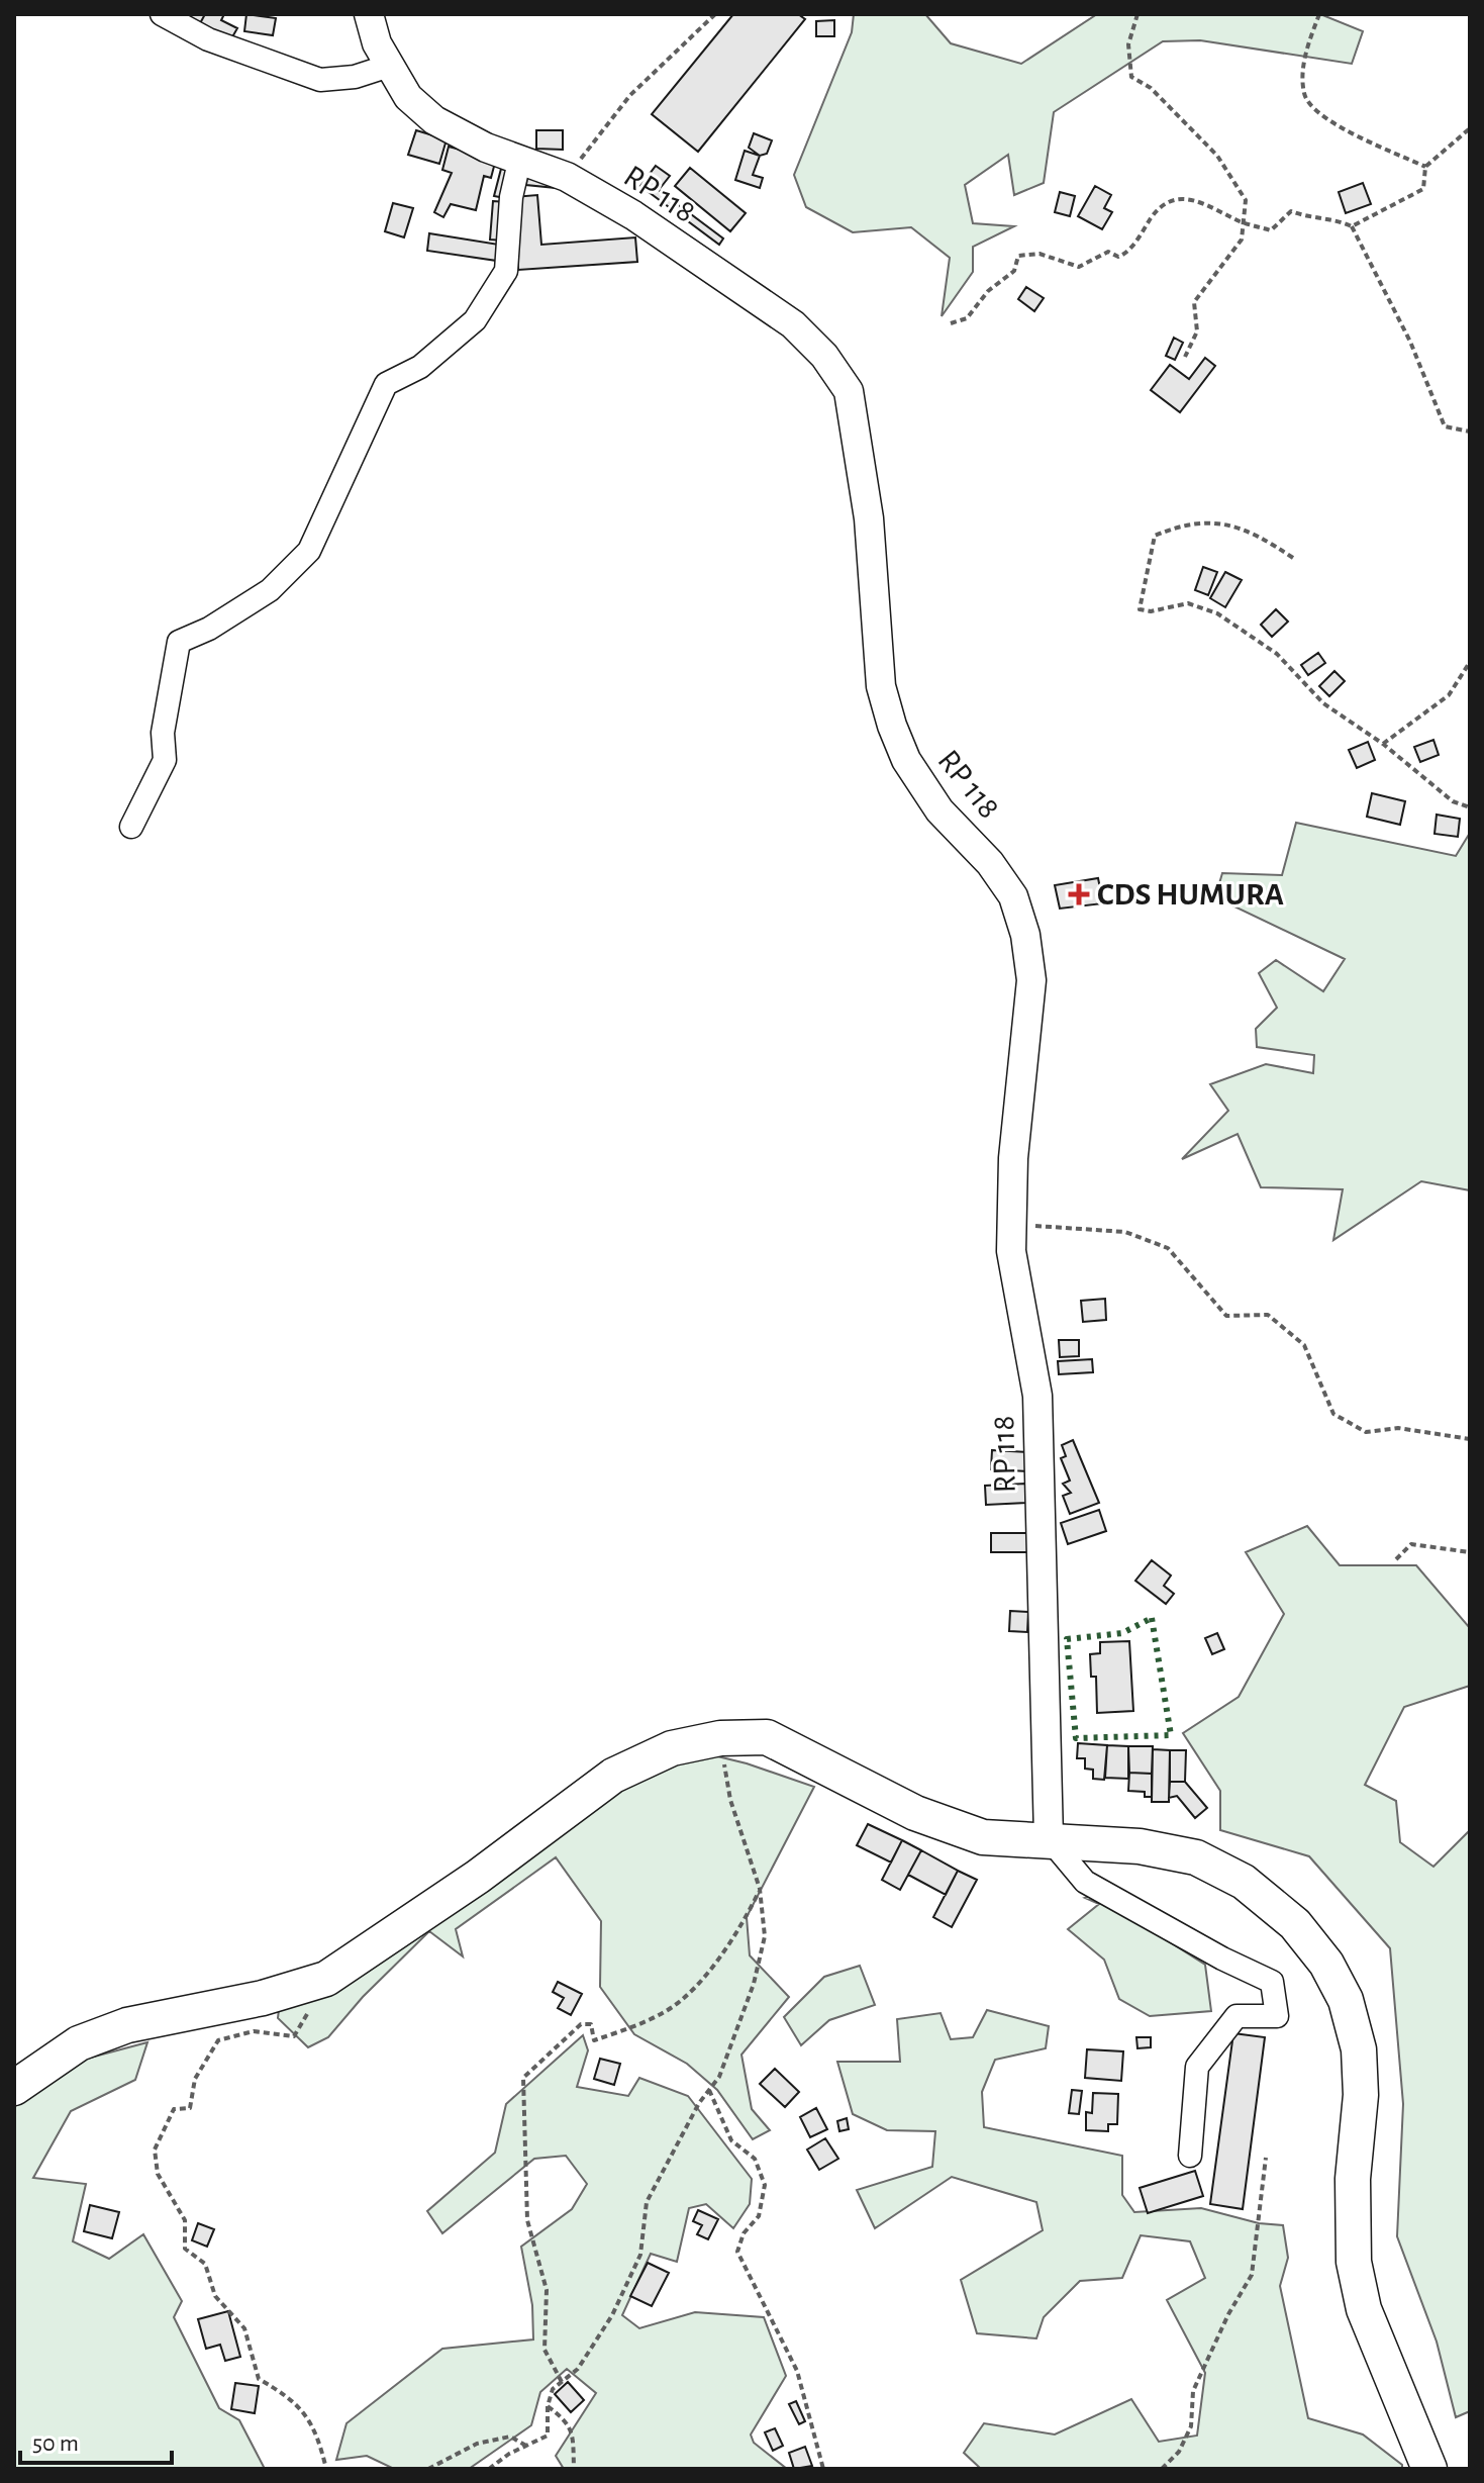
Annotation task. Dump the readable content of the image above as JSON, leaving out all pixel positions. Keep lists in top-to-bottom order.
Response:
{
  "streets": {
    "main road": ["RP 118"]
  },
  "places": {
    "health": ["CDS HUMURA"]
  },
  "scale_bar": "50 m"
}
